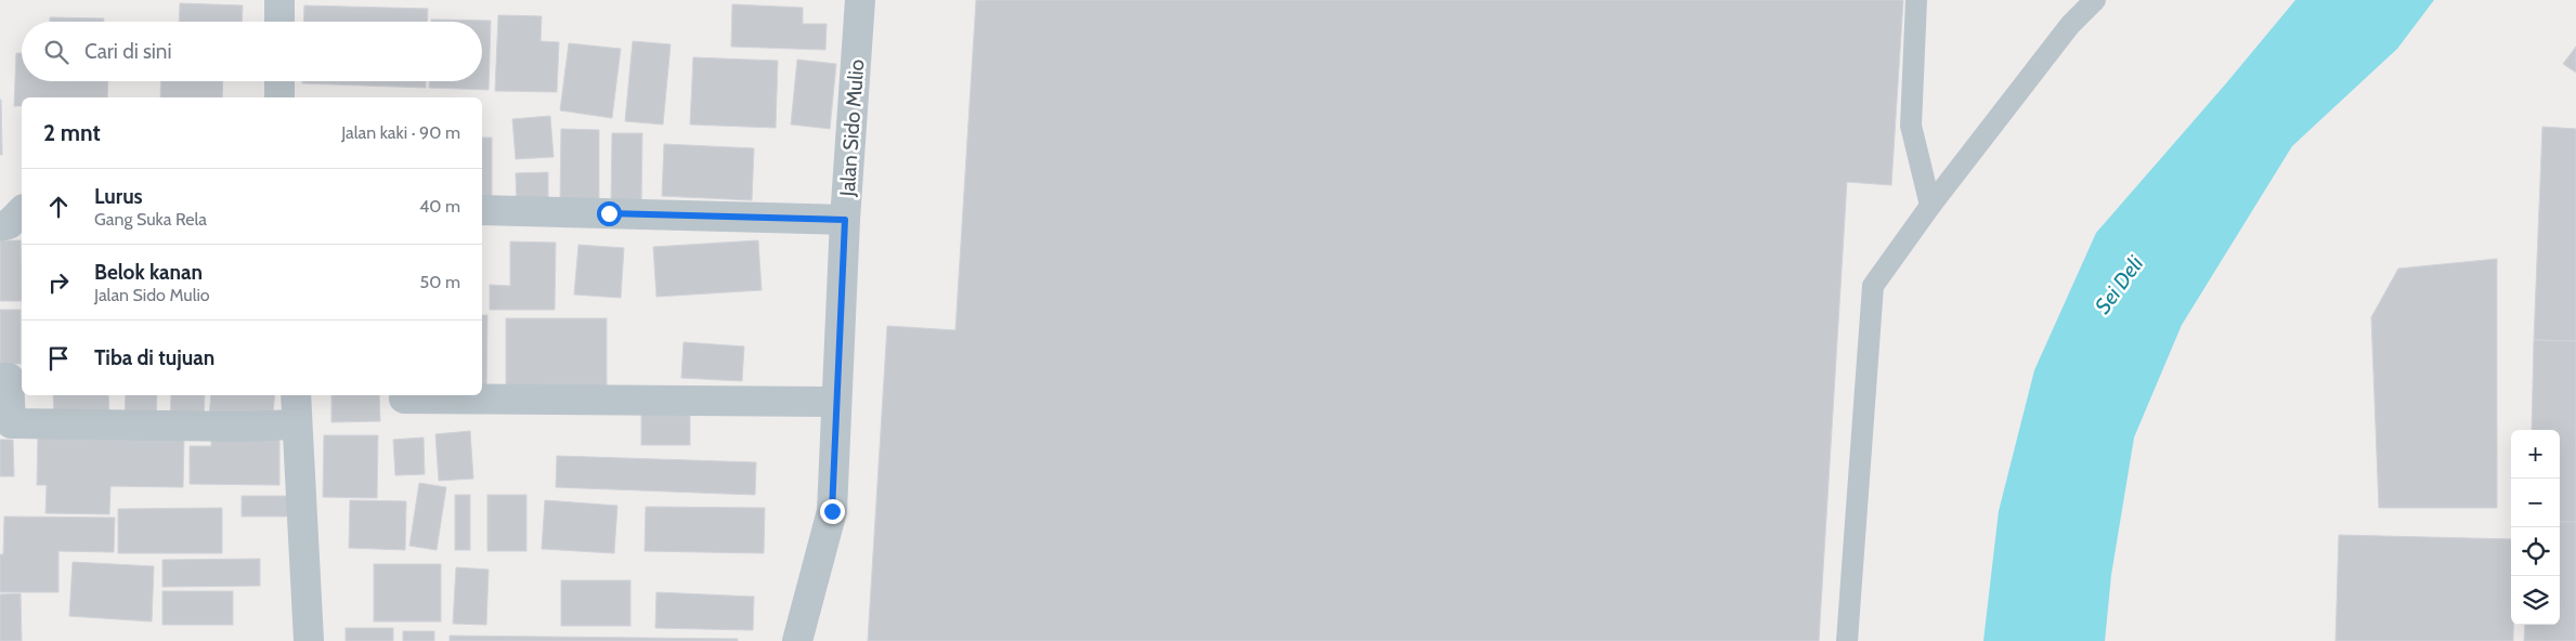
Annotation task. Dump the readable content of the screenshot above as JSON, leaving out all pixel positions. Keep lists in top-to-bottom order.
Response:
{
  "streets": {
    "street": ["Jalan Sido Mulio"]
  },
  "water": ["Sei Deli"],
  "page": {
    "search": "Cari di sini",
    "heading": ["2 mnt", "Jalan kaki · 90 m"],
    "list": [
      ["Lurus", "Gang Suka Rela", "40 m"],
      ["Belok kanan", "Jalan Sido Mulio", "50 m"],
      "Tiba di tujuan"
    ],
    "map_buttons": ["+", "−"]
  }
}
